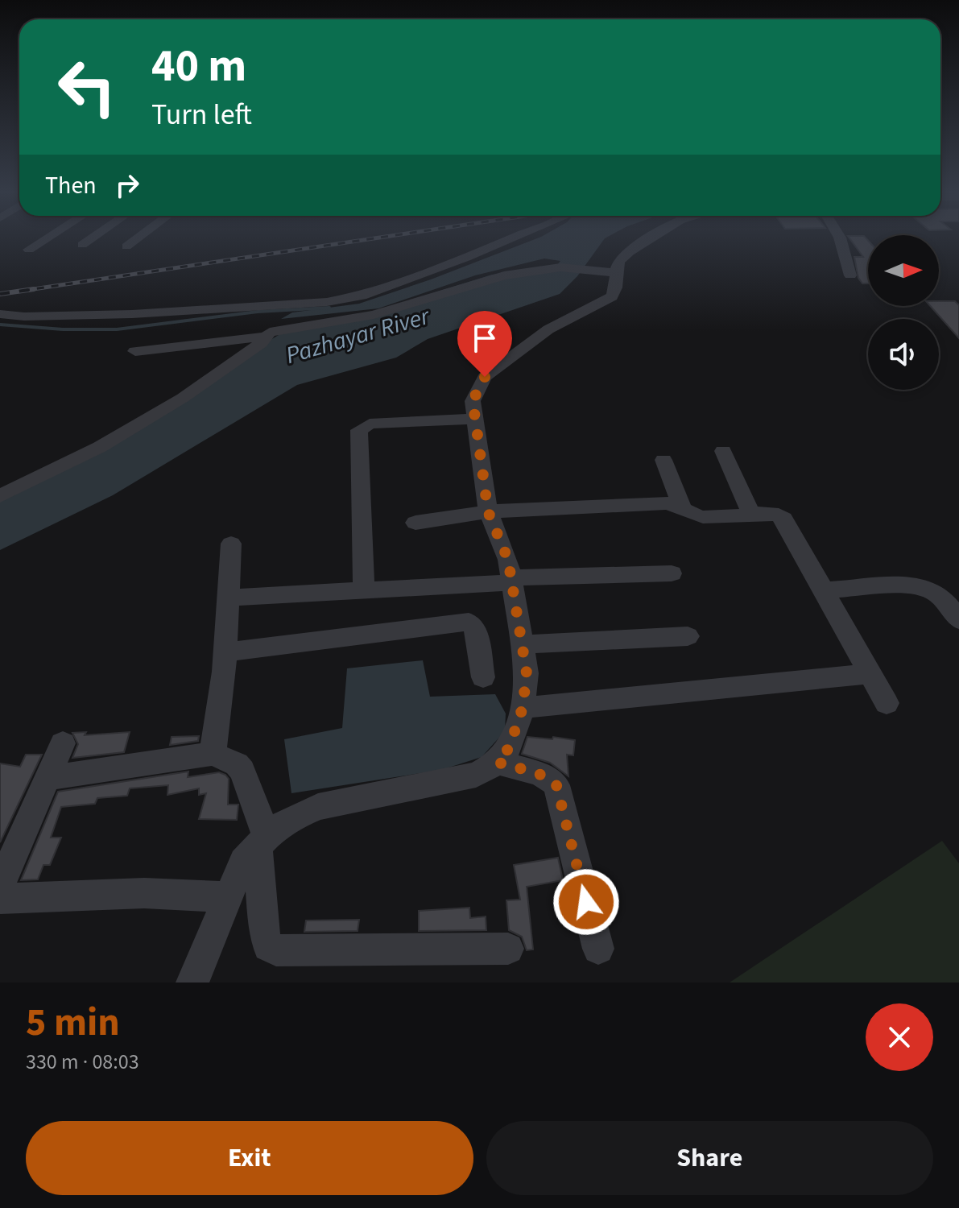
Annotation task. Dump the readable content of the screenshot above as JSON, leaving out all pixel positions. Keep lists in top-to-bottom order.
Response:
{
  "water": ["Pazhayar River"],
  "north": "right",
  "page": {
    "turn": ["40 m", "Turn left"],
    "then": "Then",
    "heading": ["5 min", "330 m · 08:03"],
    "buttons": ["Exit", "Share"]
  }
}
